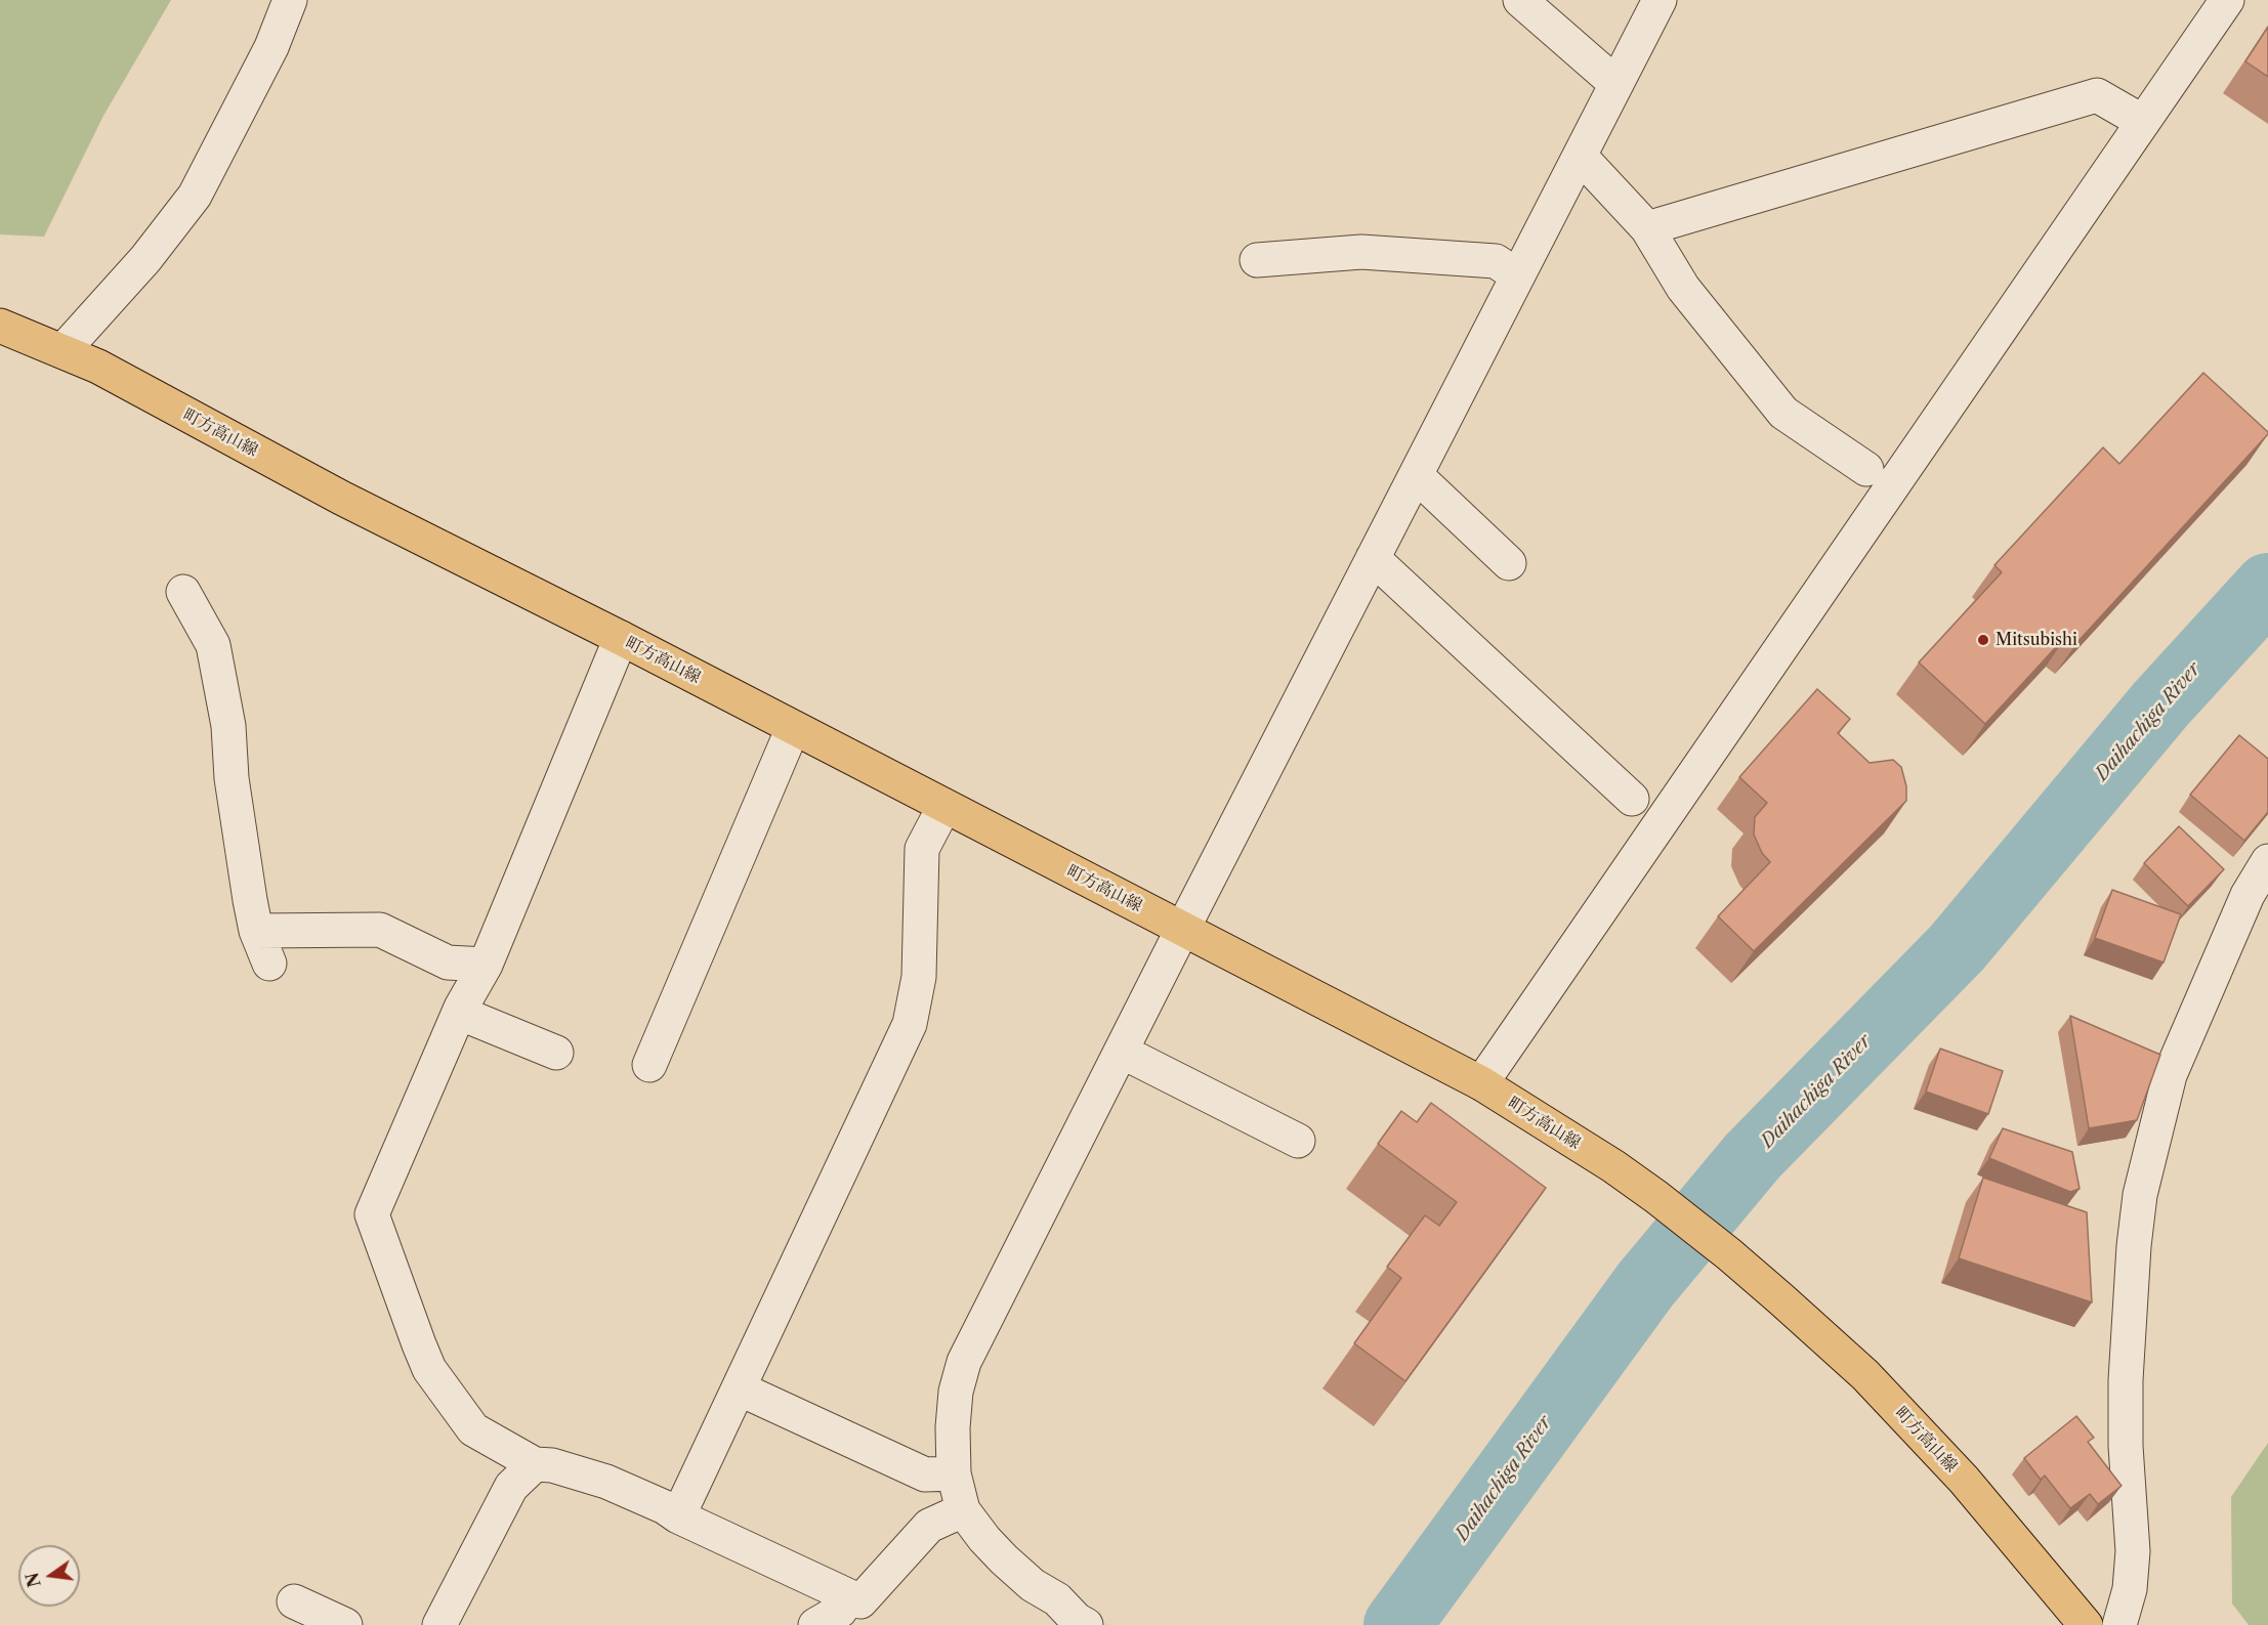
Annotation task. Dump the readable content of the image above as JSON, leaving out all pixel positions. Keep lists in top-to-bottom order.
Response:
{
  "streets": {
    "main road": ["町方高山線"]
  },
  "water": ["Daihachiga River"],
  "places": ["Mitsubishi"],
  "north": "left"
}
